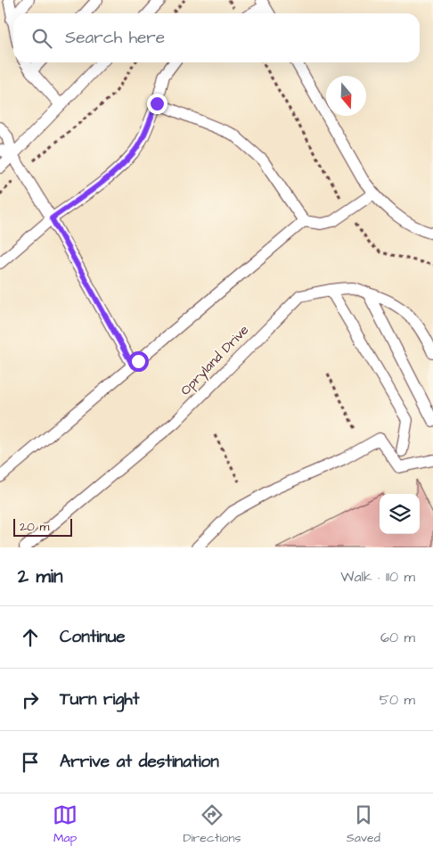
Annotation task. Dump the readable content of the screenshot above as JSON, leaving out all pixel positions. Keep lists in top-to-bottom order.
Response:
{
  "streets": {
    "lane": ["Opryland Drive"]
  },
  "scale_bar": "20 m",
  "north": "bottom",
  "page": {
    "search": "Search here",
    "scale": "20 m",
    "heading": ["2 min", "Walk · 110 m"],
    "list": [
      ["Continue", "60 m"],
      ["Turn right", "50 m"],
      "Arrive at destination"
    ],
    "nav": ["Map", "Directions", "Saved"]
  }
}
